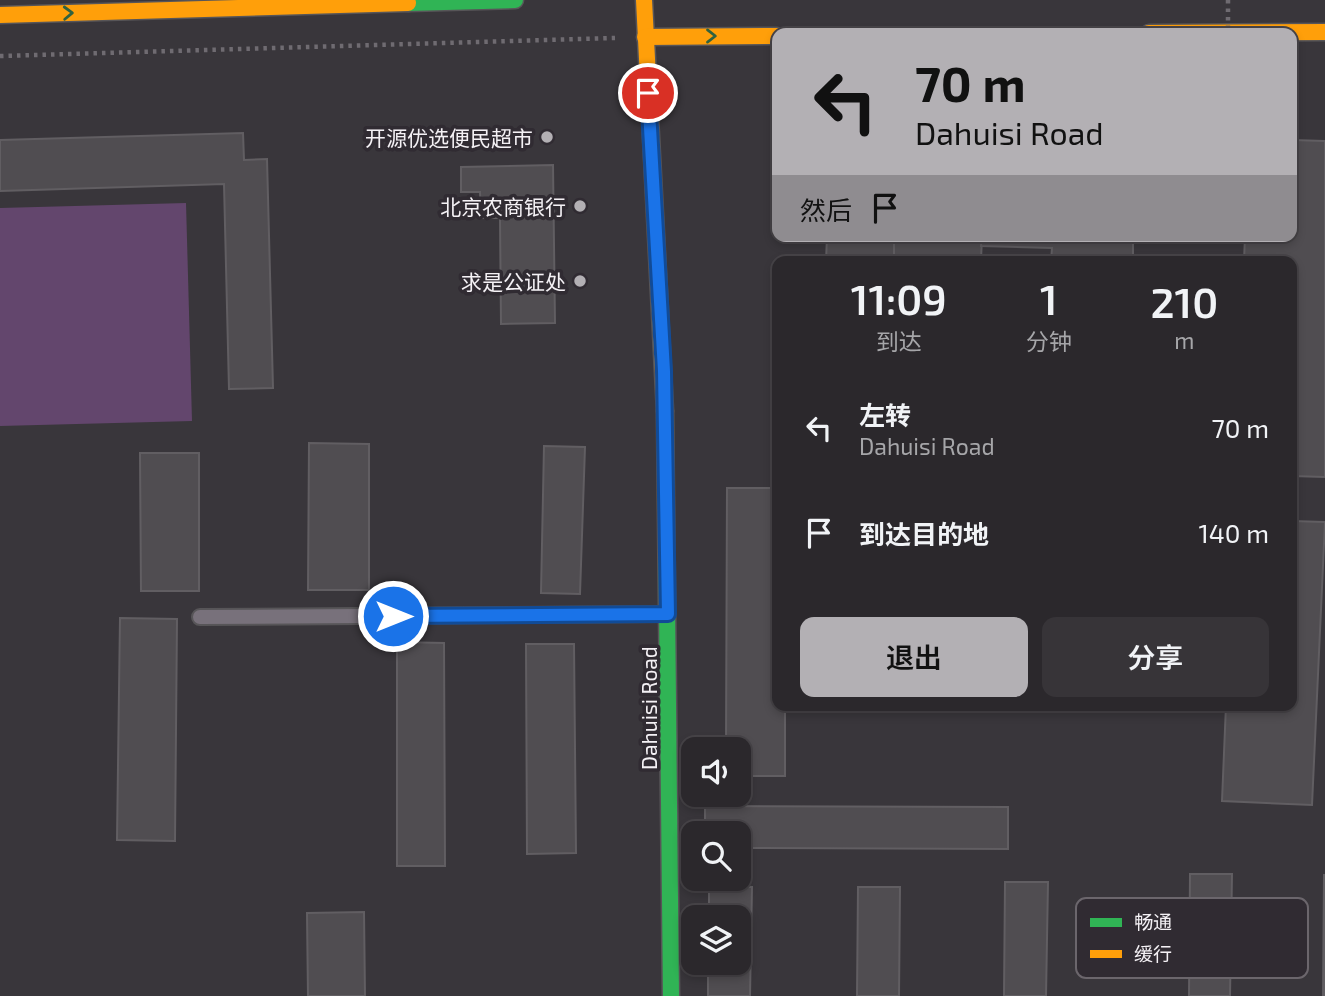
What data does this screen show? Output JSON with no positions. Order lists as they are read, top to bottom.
{
  "streets": {
    "street": ["Dahuisi Road"]
  },
  "places": ["开源优选便民超市", "北京农商银行", "求是公证处"],
  "legend": ["畅通", "缓行"],
  "page": {
    "turn": ["70 m", "Dahuisi Road"],
    "then": "然后",
    "eta": [
      "11:09",
      "到达",
      "1",
      "分钟",
      "210",
      "m"
    ],
    "list": [
      {
        "name": "左转",
        "note": "Dahuisi Road",
        "value": "70 m"
      },
      {
        "name": "到达目的地",
        "value": "140 m"
      }
    ],
    "buttons": ["退出", "分享"]
  }
}
